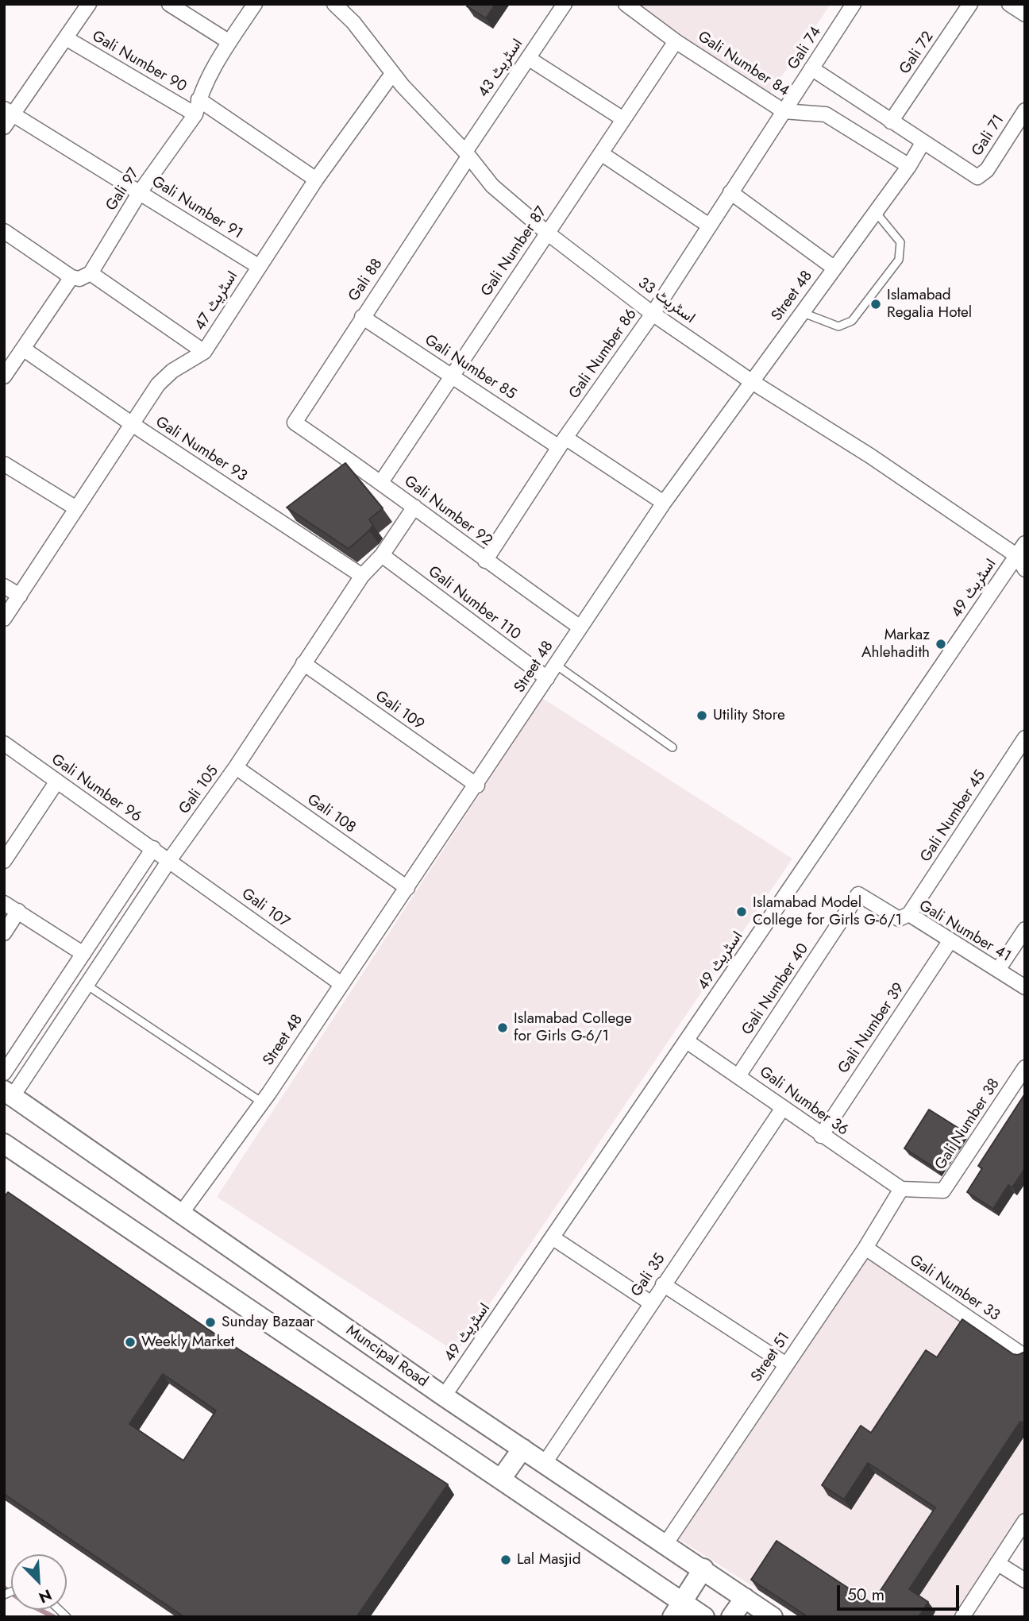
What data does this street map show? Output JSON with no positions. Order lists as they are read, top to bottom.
{
  "streets": {
    "street": [
      "Gali 74",
      "Gali 72",
      "Gali Number 90",
      "Gali Number 84",
      "اسٹریٹ 43",
      "Gali 71",
      "Gali 97",
      "Gali Number 91",
      "Gali Number 87",
      "Gali 88",
      "Street 48",
      "اسٹریٹ 47",
      "اسٹریٹ 33",
      "Gali Number 86",
      "Gali Number 85",
      "Gali Number 93",
      "Gali Number 92",
      "اسٹریٹ 49",
      "Gali Number 110",
      "Gali 109",
      "Gali Number 96",
      "Gali 105",
      "Gali 108",
      "Gali Number 45",
      "Gali 107",
      "Gali Number 41",
      "Gali Number 40",
      "Gali Number 39",
      "Gali Number 36",
      "Gali Number 38",
      "Gali 35",
      "Gali Number 33",
      "Muncipal Road",
      "Street 51"
    ]
  },
  "crossings": [
    ["Gali 74", "Gali Number 84"],
    ["Gali 74", "Gali Number 86"],
    ["Gali Number 90", "Gali 97"],
    ["Gali Number 90", "اسٹریٹ 47"],
    ["Gali Number 84", "Gali Number 87"],
    ["Gali Number 84", "Street 48"],
    ["Gali Number 84", "Gali Number 86"],
    ["اسٹریٹ 43", "Gali 88"],
    ["اسٹریٹ 43", "اسٹریٹ 33"],
    ["Gali 71", "Street 48"],
    ["Gali 97", "Gali Number 91"],
    ["Gali Number 91", "اسٹریٹ 47"],
    ["Gali Number 87", "اسٹریٹ 33"],
    ["Gali Number 87", "Gali Number 85"],
    ["Gali Number 87", "Gali Number 92"],
    ["Gali 88", "اسٹریٹ 33"],
    ["Gali 88", "Gali Number 85"],
    ["Gali 88", "Gali Number 92"],
    ["Street 48", "اسٹریٹ 33"],
    ["Street 48", "Gali Number 85"],
    ["Street 48", "Gali Number 92"],
    ["Street 48", "Gali Number 110"],
    ["Street 48", "Gali 109"],
    ["Street 48", "Gali 108"],
    ["Street 48", "Gali 107"],
    ["Street 48", "Muncipal Road"],
    ["اسٹریٹ 47", "اسٹریٹ 33"],
    ["اسٹریٹ 47", "Gali Number 93"],
    ["اسٹریٹ 33", "Gali Number 86"],
    ["اسٹریٹ 33", "اسٹریٹ 49"],
    ["Gali Number 86", "Gali Number 85"],
    ["Gali Number 86", "Gali Number 92"],
    ["Gali Number 93", "Gali 105"],
    ["Gali Number 92", "Gali 105"],
    ["اسٹریٹ 49", "Gali Number 36"],
    ["اسٹریٹ 49", "Muncipal Road"],
    ["Gali Number 110", "Gali 105"],
    ["Gali 109", "Gali 105"],
    ["Gali Number 96", "Gali 105"],
    ["Gali Number 96", "Gali 107"],
    ["Gali 105", "Gali 108"],
    ["Gali 105", "Gali 107"],
    ["Gali 105", "Muncipal Road"],
    ["Gali Number 45", "Gali Number 41"],
    ["Gali Number 41", "Gali Number 40"],
    ["Gali Number 41", "Gali Number 39"],
    ["Gali Number 40", "Gali Number 36"],
    ["Gali Number 39", "Gali Number 36"],
    ["Gali Number 36", "Gali Number 38"],
    ["Gali Number 36", "Gali 35"],
    ["Gali Number 36", "Street 51"],
    ["Gali Number 38", "Street 51"],
    ["Gali 35", "Muncipal Road"],
    ["Gali Number 33", "Street 51"],
    ["Muncipal Road", "Street 51"]
  ],
  "places": [
    "Islamabad Regalia Hotel",
    "Markaz Ahlehadith",
    "Utility Store",
    "Islamabad Model College for Girls G-6/1",
    "Islamabad College for Girls G-6/1",
    "Sunday Bazaar",
    "Weekly Market",
    "Lal Masjid"
  ],
  "scale_bar": "50 m",
  "north": "bottom right"
}
